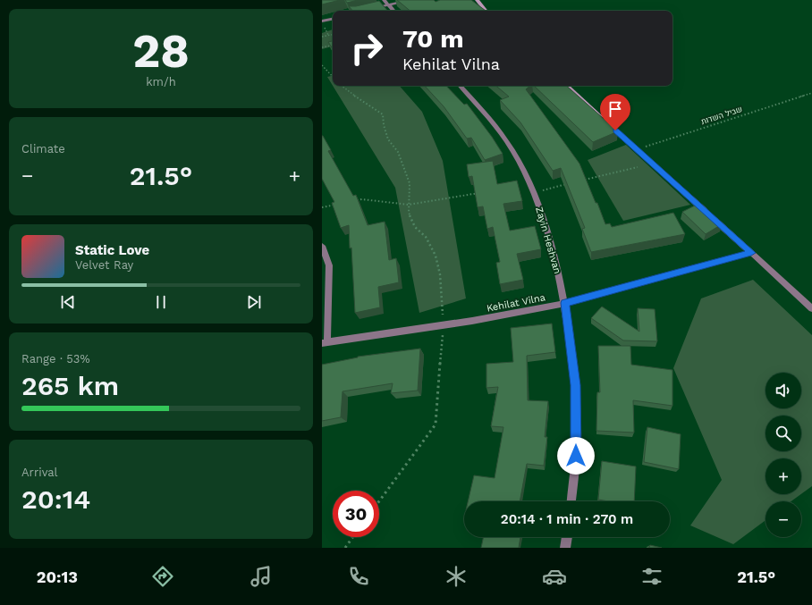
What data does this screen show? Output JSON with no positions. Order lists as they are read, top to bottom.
{
  "streets": {
    "street": ["Zayin Heshvan", "Kehilat Vilna"],
    "path": ["שביל השדות"]
  },
  "crossings": [
    ["Zayin Heshvan", "Kehilat Vilna"]
  ],
  "page": {
    "tile": [
      ["28", "km/h"],
      "Climate",
      ["Range · 53%", "265 km"],
      ["Arrival", "20:14"]
    ],
    "turn": ["70 m", "Kehilat Vilna"],
    "heat": ["−", "21.5°", "+"],
    "song": ["Static Love", "Velvet Ray"],
    "map_buttons": ["+", "−"],
    "limit": "30",
    "trip": "20:14 · 1 min · 270 m",
    "tabs": ["20:13", "21.5°"]
  }
}
